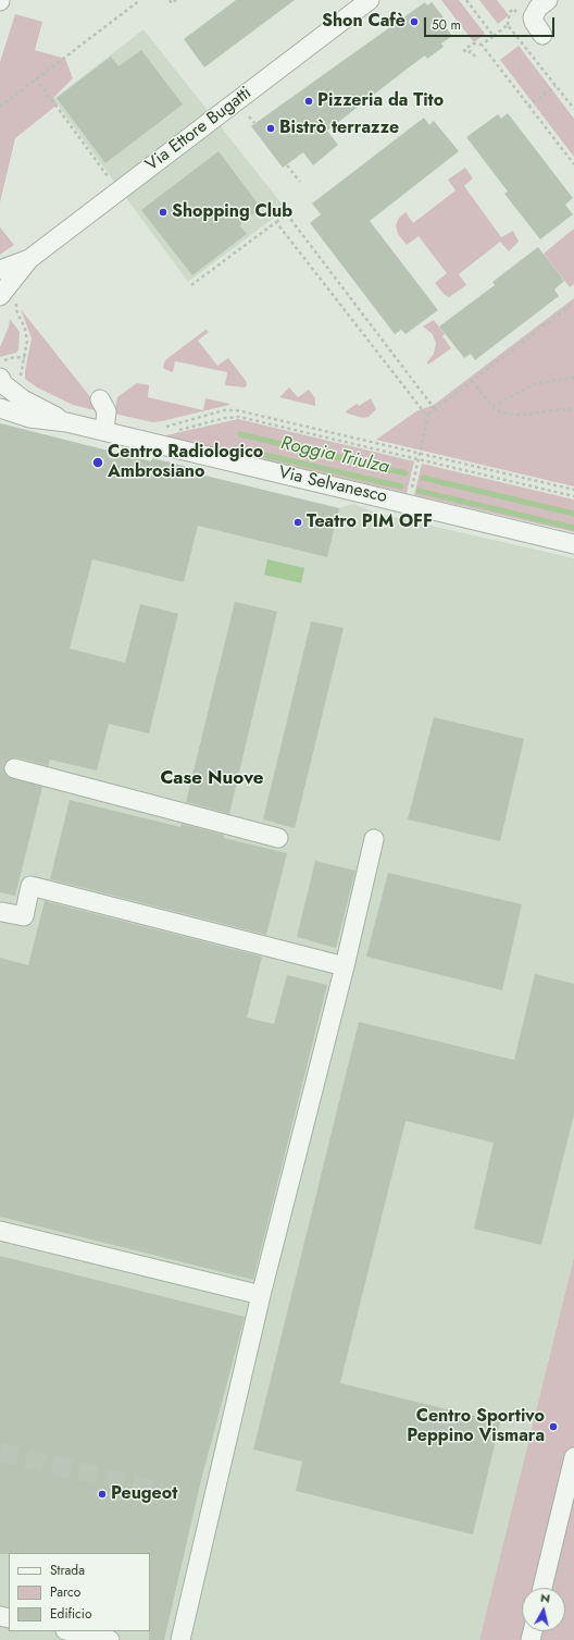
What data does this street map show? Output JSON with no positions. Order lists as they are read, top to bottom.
{
  "streets": {
    "street": ["Via Ettore Bugatti", "Via Selvanesco"]
  },
  "districts": ["Case Nuove"],
  "water": ["Roggia Triulza"],
  "places": [
    "Shon Cafè",
    "Pizzeria da Tito",
    "Bistrò terrazze",
    "Shopping Club",
    "Centro Radiologico Ambrosiano",
    "Teatro PIM OFF",
    "Centro Sportivo Peppino Vismara",
    "Peugeot"
  ],
  "legend": ["Strada", "Parco", "Edificio"],
  "scale_bar": "50 m",
  "north": "top"
}
